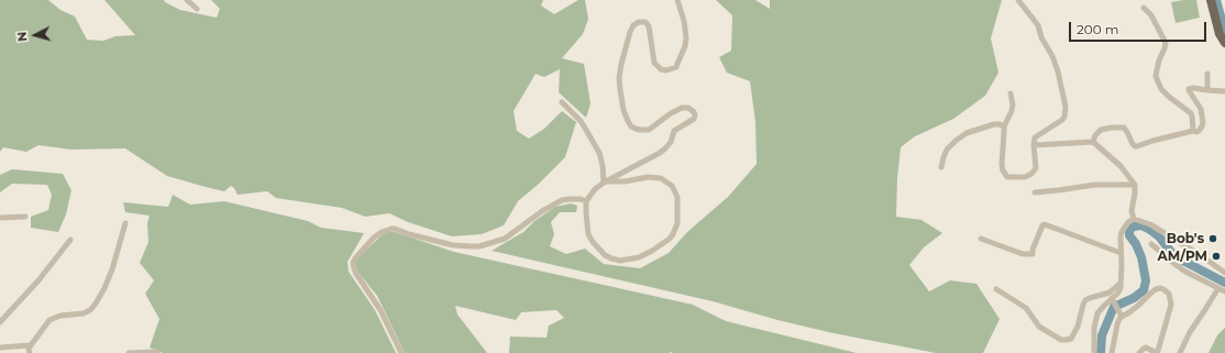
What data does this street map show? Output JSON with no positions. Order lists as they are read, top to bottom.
{
  "places": ["Bob's", "AM/PM"],
  "scale_bar": "200 m",
  "north": "left"
}
